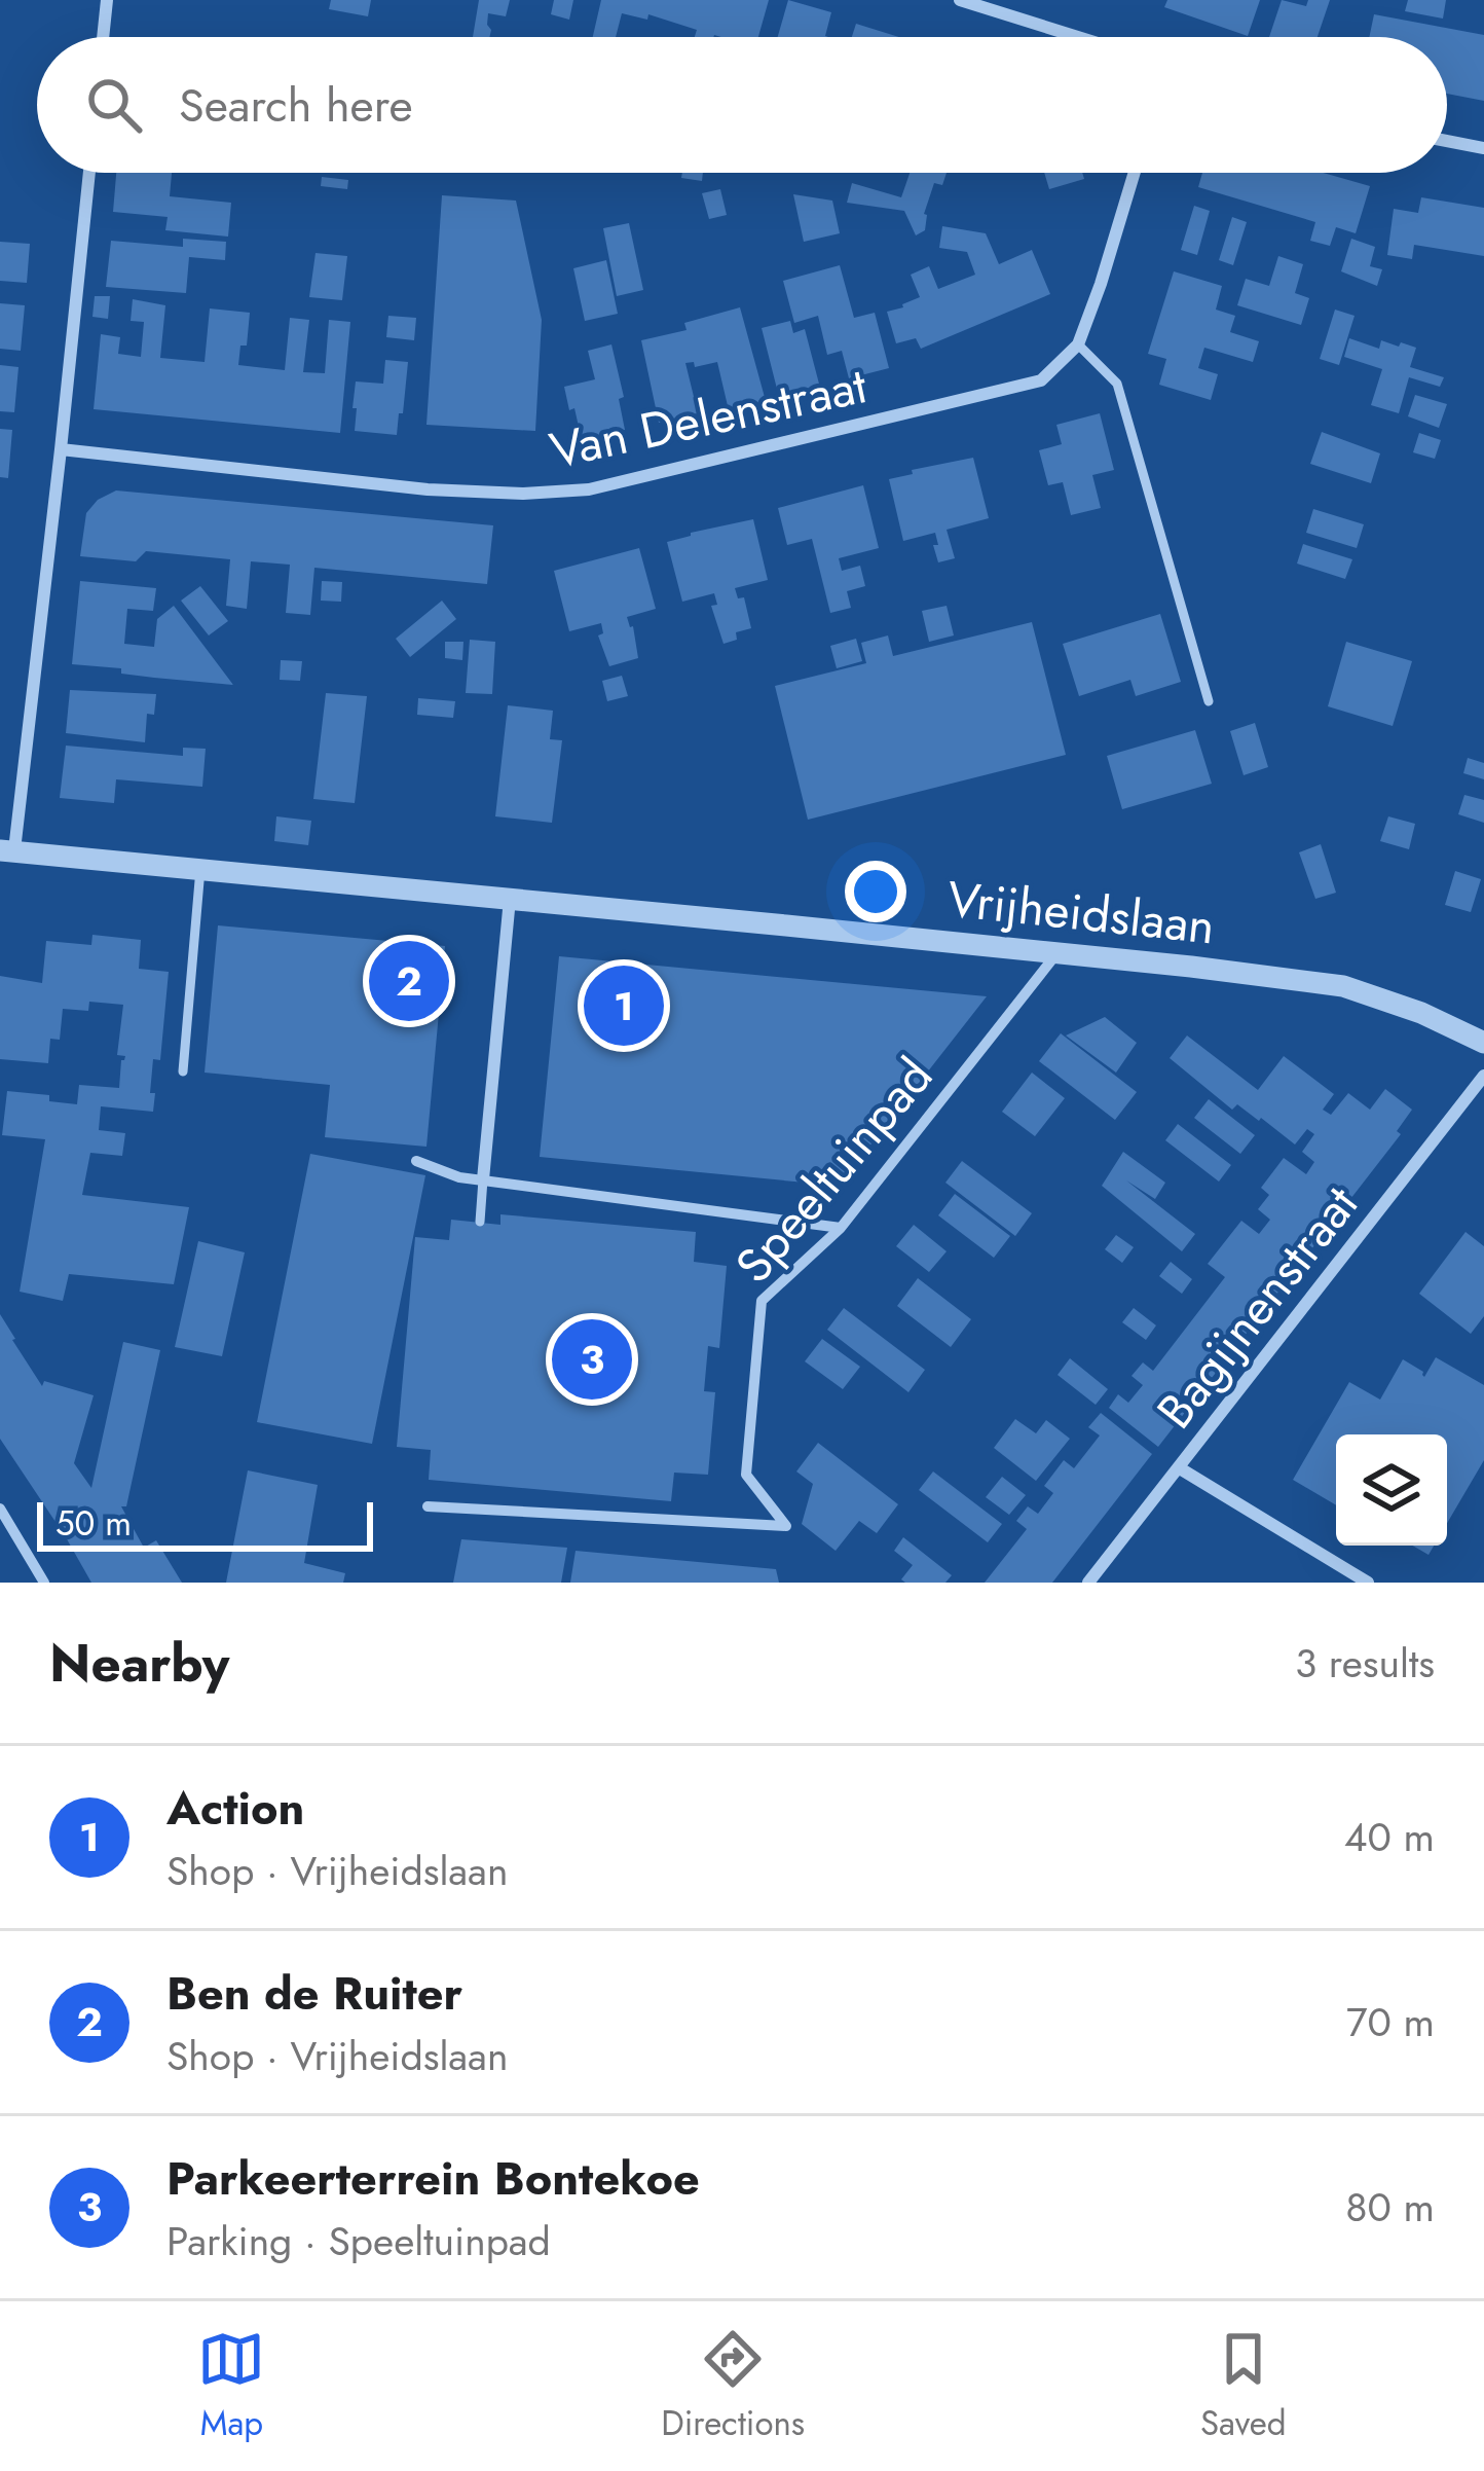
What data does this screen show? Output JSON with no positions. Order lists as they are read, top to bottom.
{
  "streets": {
    "street": [
      "Van Delenstraat",
      "Vrijheidslaan",
      "Speeltuinpad",
      "Bagijnenstraat"
    ]
  },
  "crossings": [
    ["Vrijheidslaan", "Speeltuinpad"]
  ],
  "scale_bar": "50 m",
  "page": {
    "search": "Search here",
    "pins": ["2", "1", "3"],
    "scale": "50 m",
    "heading": ["Nearby", "3 results"],
    "list": [
      {
        "mark": "1",
        "name": "Action",
        "note": "Shop · Vrijheidslaan",
        "value": "40 m"
      },
      {
        "mark": "2",
        "name": "Ben de Ruiter",
        "note": "Shop · Vrijheidslaan",
        "value": "70 m"
      },
      {
        "mark": "3",
        "name": "Parkeerterrein Bontekoe",
        "note": "Parking · Speeltuinpad",
        "value": "80 m"
      }
    ],
    "nav": ["Map", "Directions", "Saved"]
  }
}
